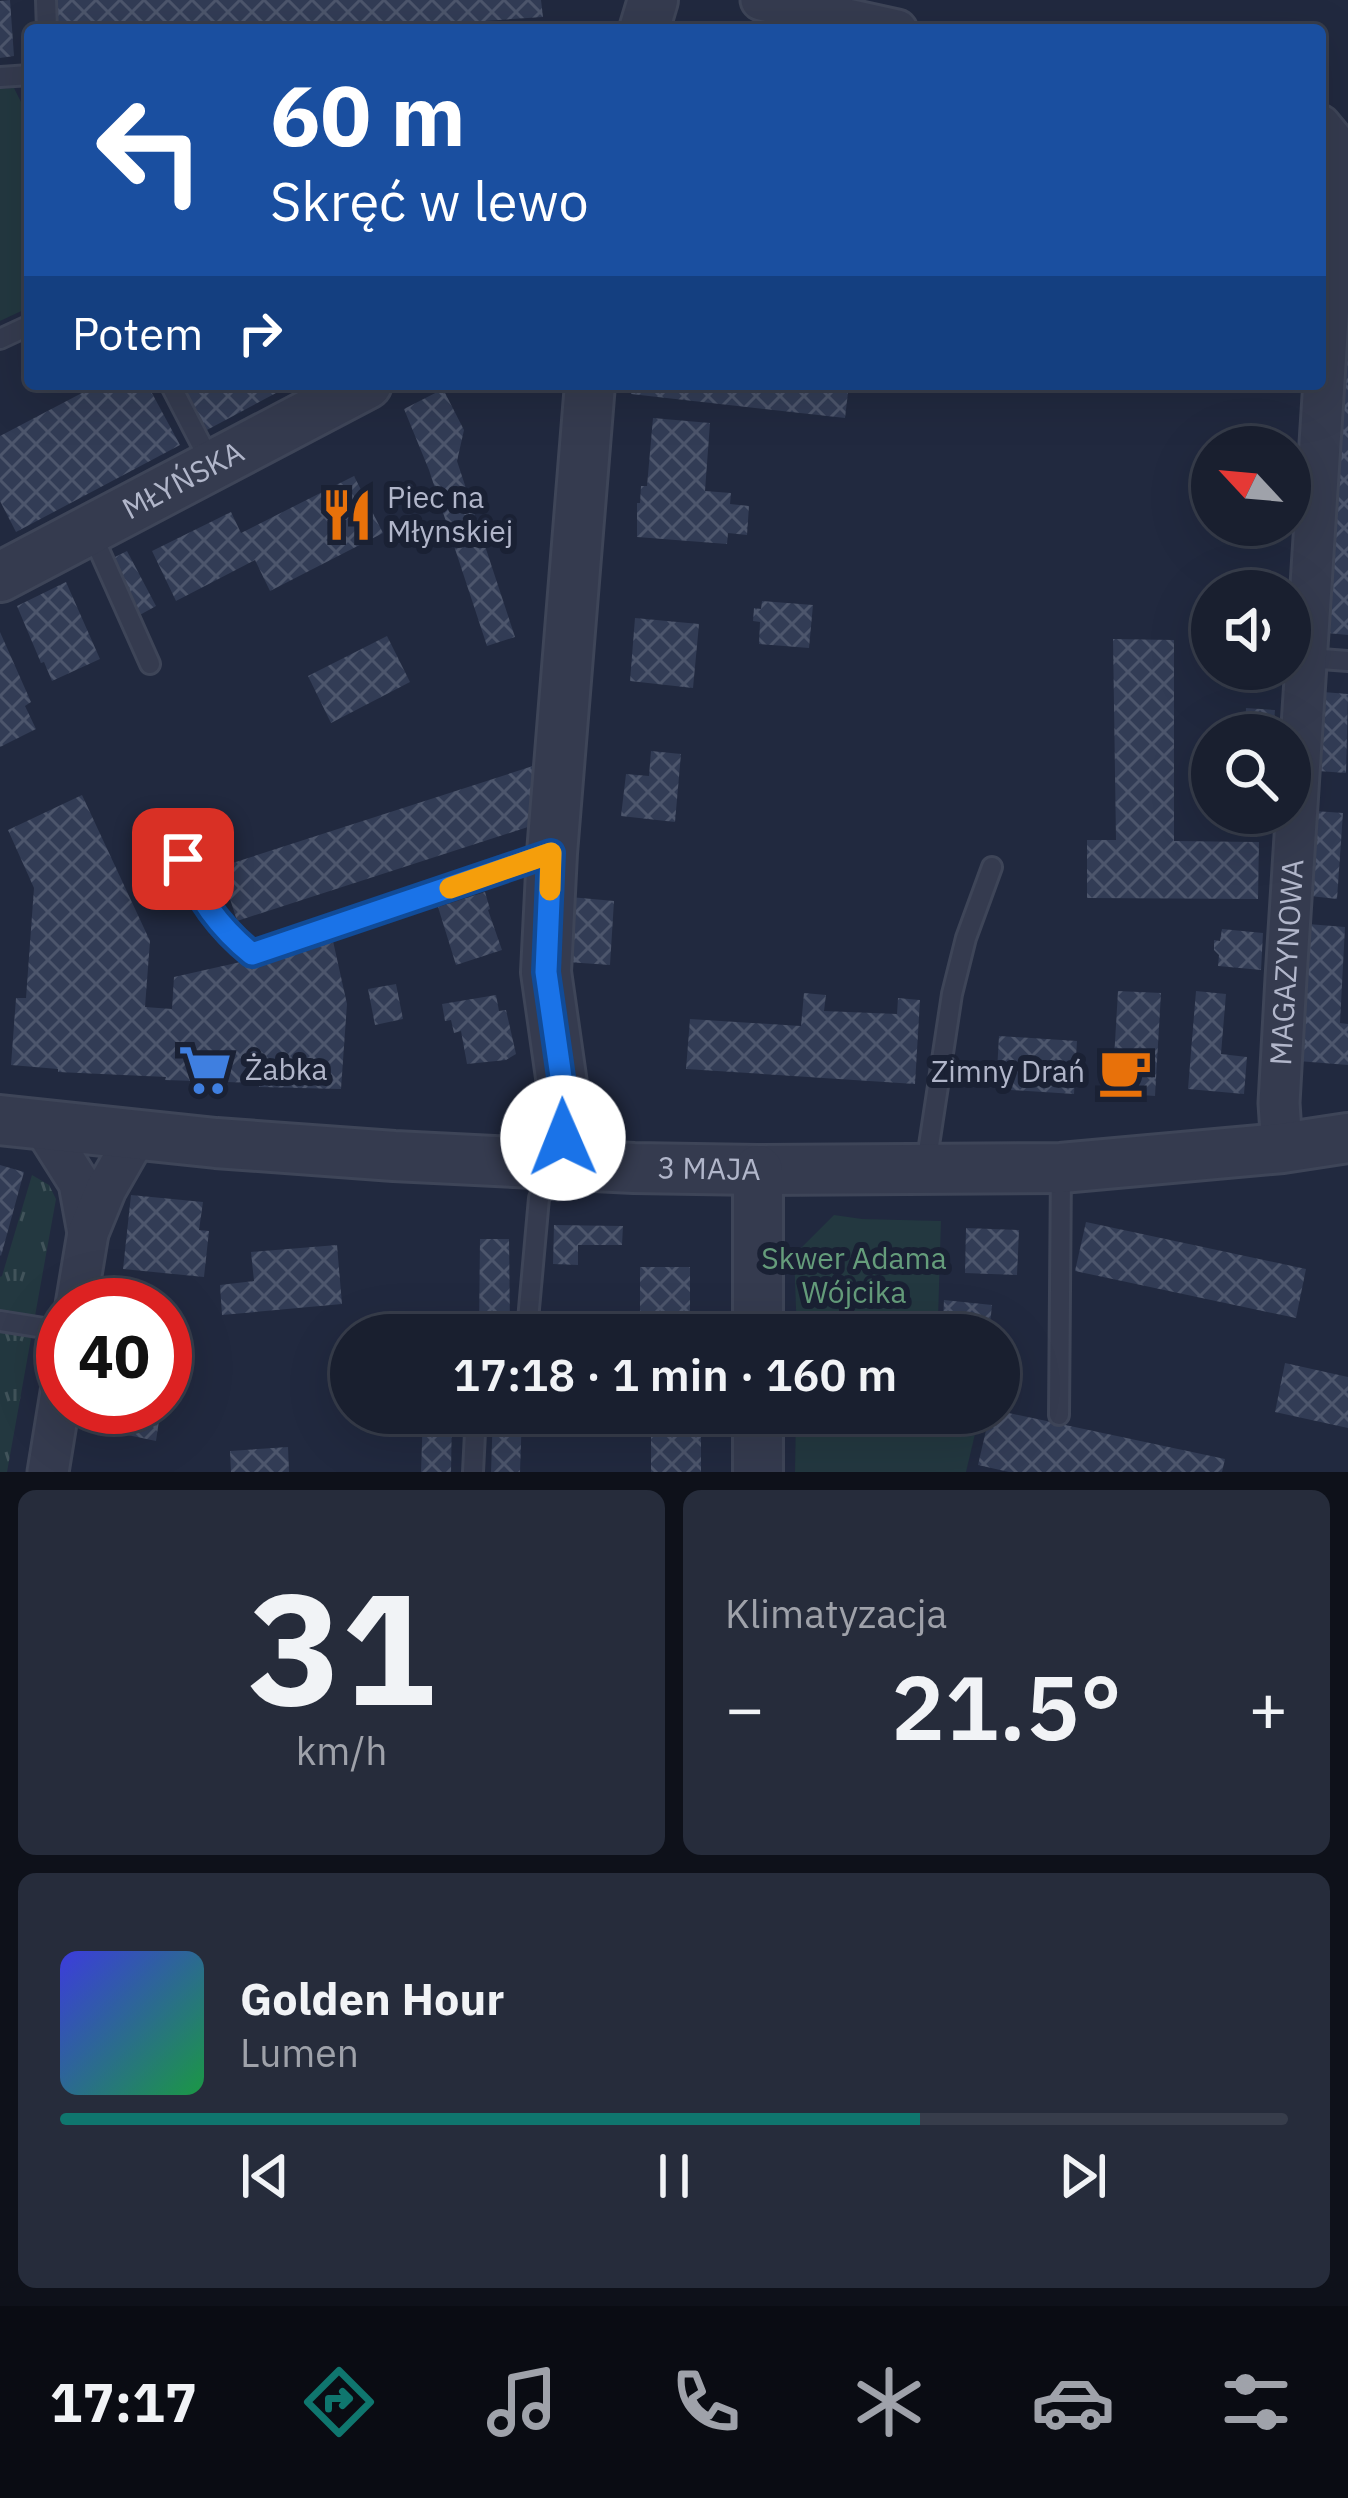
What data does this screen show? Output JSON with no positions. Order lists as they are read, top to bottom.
{
  "streets": {
    "street": ["MŁYŃSKA", "MAGAZYNOWA", "3 MAJA"]
  },
  "crossings": [
    ["MAGAZYNOWA", "3 MAJA"]
  ],
  "parks": ["Skwer Adama Wójcika"],
  "places": {
    "restaurant": ["Piec na Młynskiej"],
    "supermarket": ["Żabka"],
    "cafe": ["Zimny Drań"]
  },
  "north": "top left",
  "page": {
    "turn": ["60 m", "Skręć w lewo"],
    "then": "Potem",
    "limit": "40",
    "trip": "17:18 · 1 min · 160 m",
    "tile": [
      ["31", "km/h"],
      "Klimatyzacja"
    ],
    "heat": ["−", "21.5°", "+"],
    "song": ["Golden Hour", "Lumen"],
    "tabs": "17:17"
  }
}
